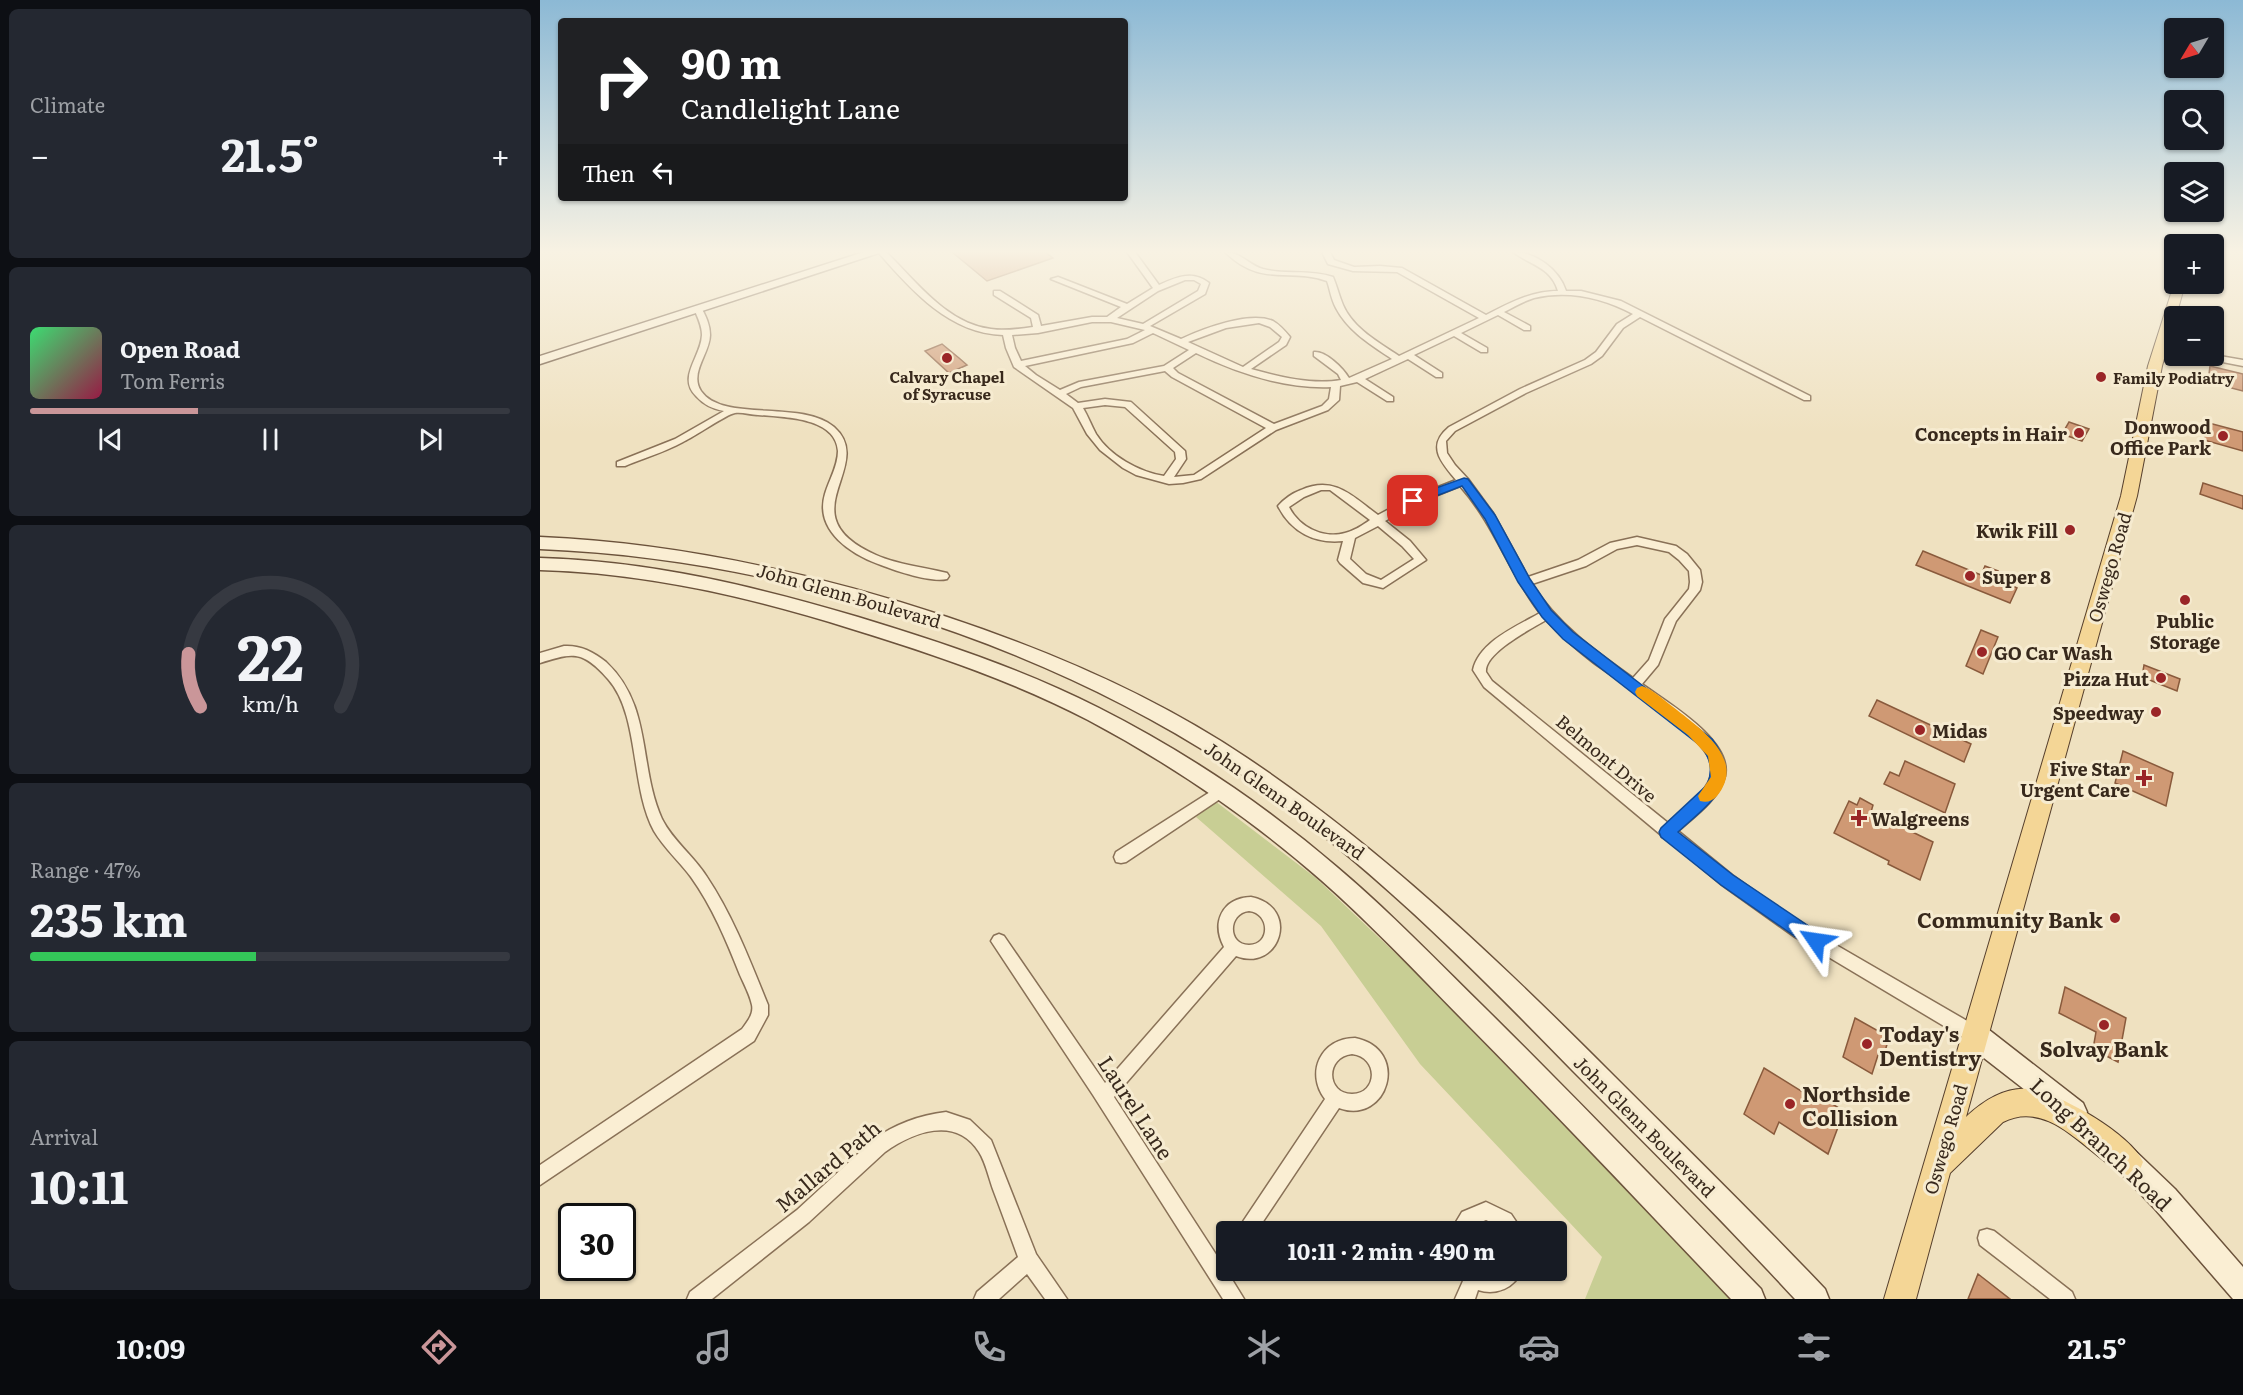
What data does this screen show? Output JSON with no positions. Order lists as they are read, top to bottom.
{
  "streets": {
    "main road": ["Oswego Road", "John Glenn Boulevard", "Long Branch Road"],
    "street": ["Belmont Drive", "Laurel Lane", "Mallard Path"]
  },
  "crossings": [
    ["Oswego Road", "Belmont Drive"],
    ["Oswego Road", "Long Branch Road"],
    ["Belmont Drive", "Long Branch Road"]
  ],
  "places": {
    "other": [
      "Calvary Chapel of Syracuse",
      "Family Podiatry",
      "Concepts in Hair",
      "Donwood Office Park",
      "Kwik Fill",
      "Super 8",
      "Public Storage",
      "GO Car Wash",
      "Pizza Hut",
      "Speedway",
      "Midas",
      "Community Bank",
      "Solvay Bank",
      "Today's Dentistry",
      "Northside Collision"
    ],
    "health": ["Five Star Urgent Care", "Walgreens"]
  },
  "north": "bottom left",
  "page": {
    "tile": [
      "Climate",
      ["Range · 47%", "235 km"],
      ["Arrival", "10:11"]
    ],
    "map_buttons": ["+", "−"],
    "turn": ["90 m", "Candlelight Lane"],
    "heat": ["−", "21.5°", "+"],
    "then": "Then",
    "song": ["Open Road", "Tom Ferris"],
    "limit": "30",
    "trip": "10:11 · 2 min · 490 m",
    "tabs": ["10:09", "21.5°"],
    "gauge": ["22", "km/h"]
  }
}
